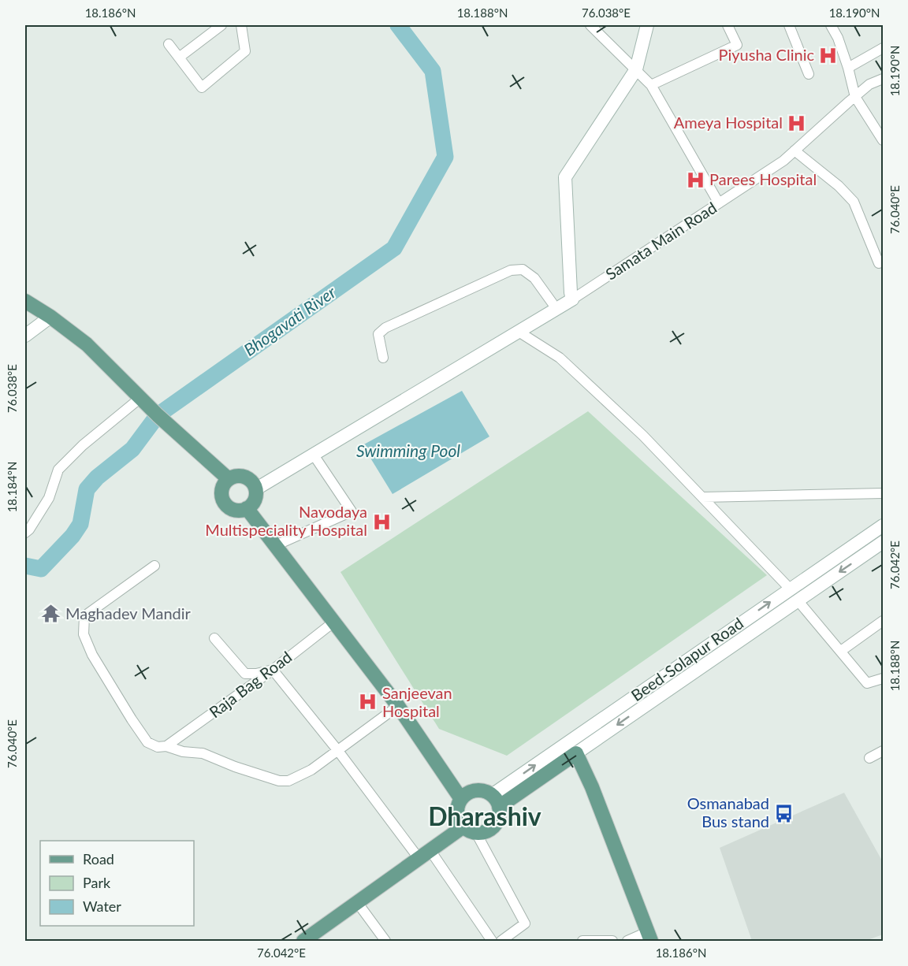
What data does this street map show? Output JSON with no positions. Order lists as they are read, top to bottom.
{
  "streets": {
    "street": ["Samata Main Road", "Beed-Solapur Road", "Raja Bag Road"]
  },
  "districts": ["Dharashiv"],
  "water": ["Bhogavati River", "Swimming Pool"],
  "places": {
    "hospital": [
      "Piyusha Clinic",
      "Ameya Hospital",
      "Parees Hospital",
      "Navodaya Multispeciality Hospital",
      "Sanjeevan Hospital"
    ],
    "temple": ["Maghadev Mandir"],
    "bus stop": ["Osmanabad Bus stand"]
  },
  "legend": ["Road", "Park", "Water"],
  "coordinates": [
    "18.186°N",
    "18.188°N",
    "76.038°E",
    "18.190°N",
    "76.040°E",
    "18.184°N",
    "76.042°E"
  ]
}
